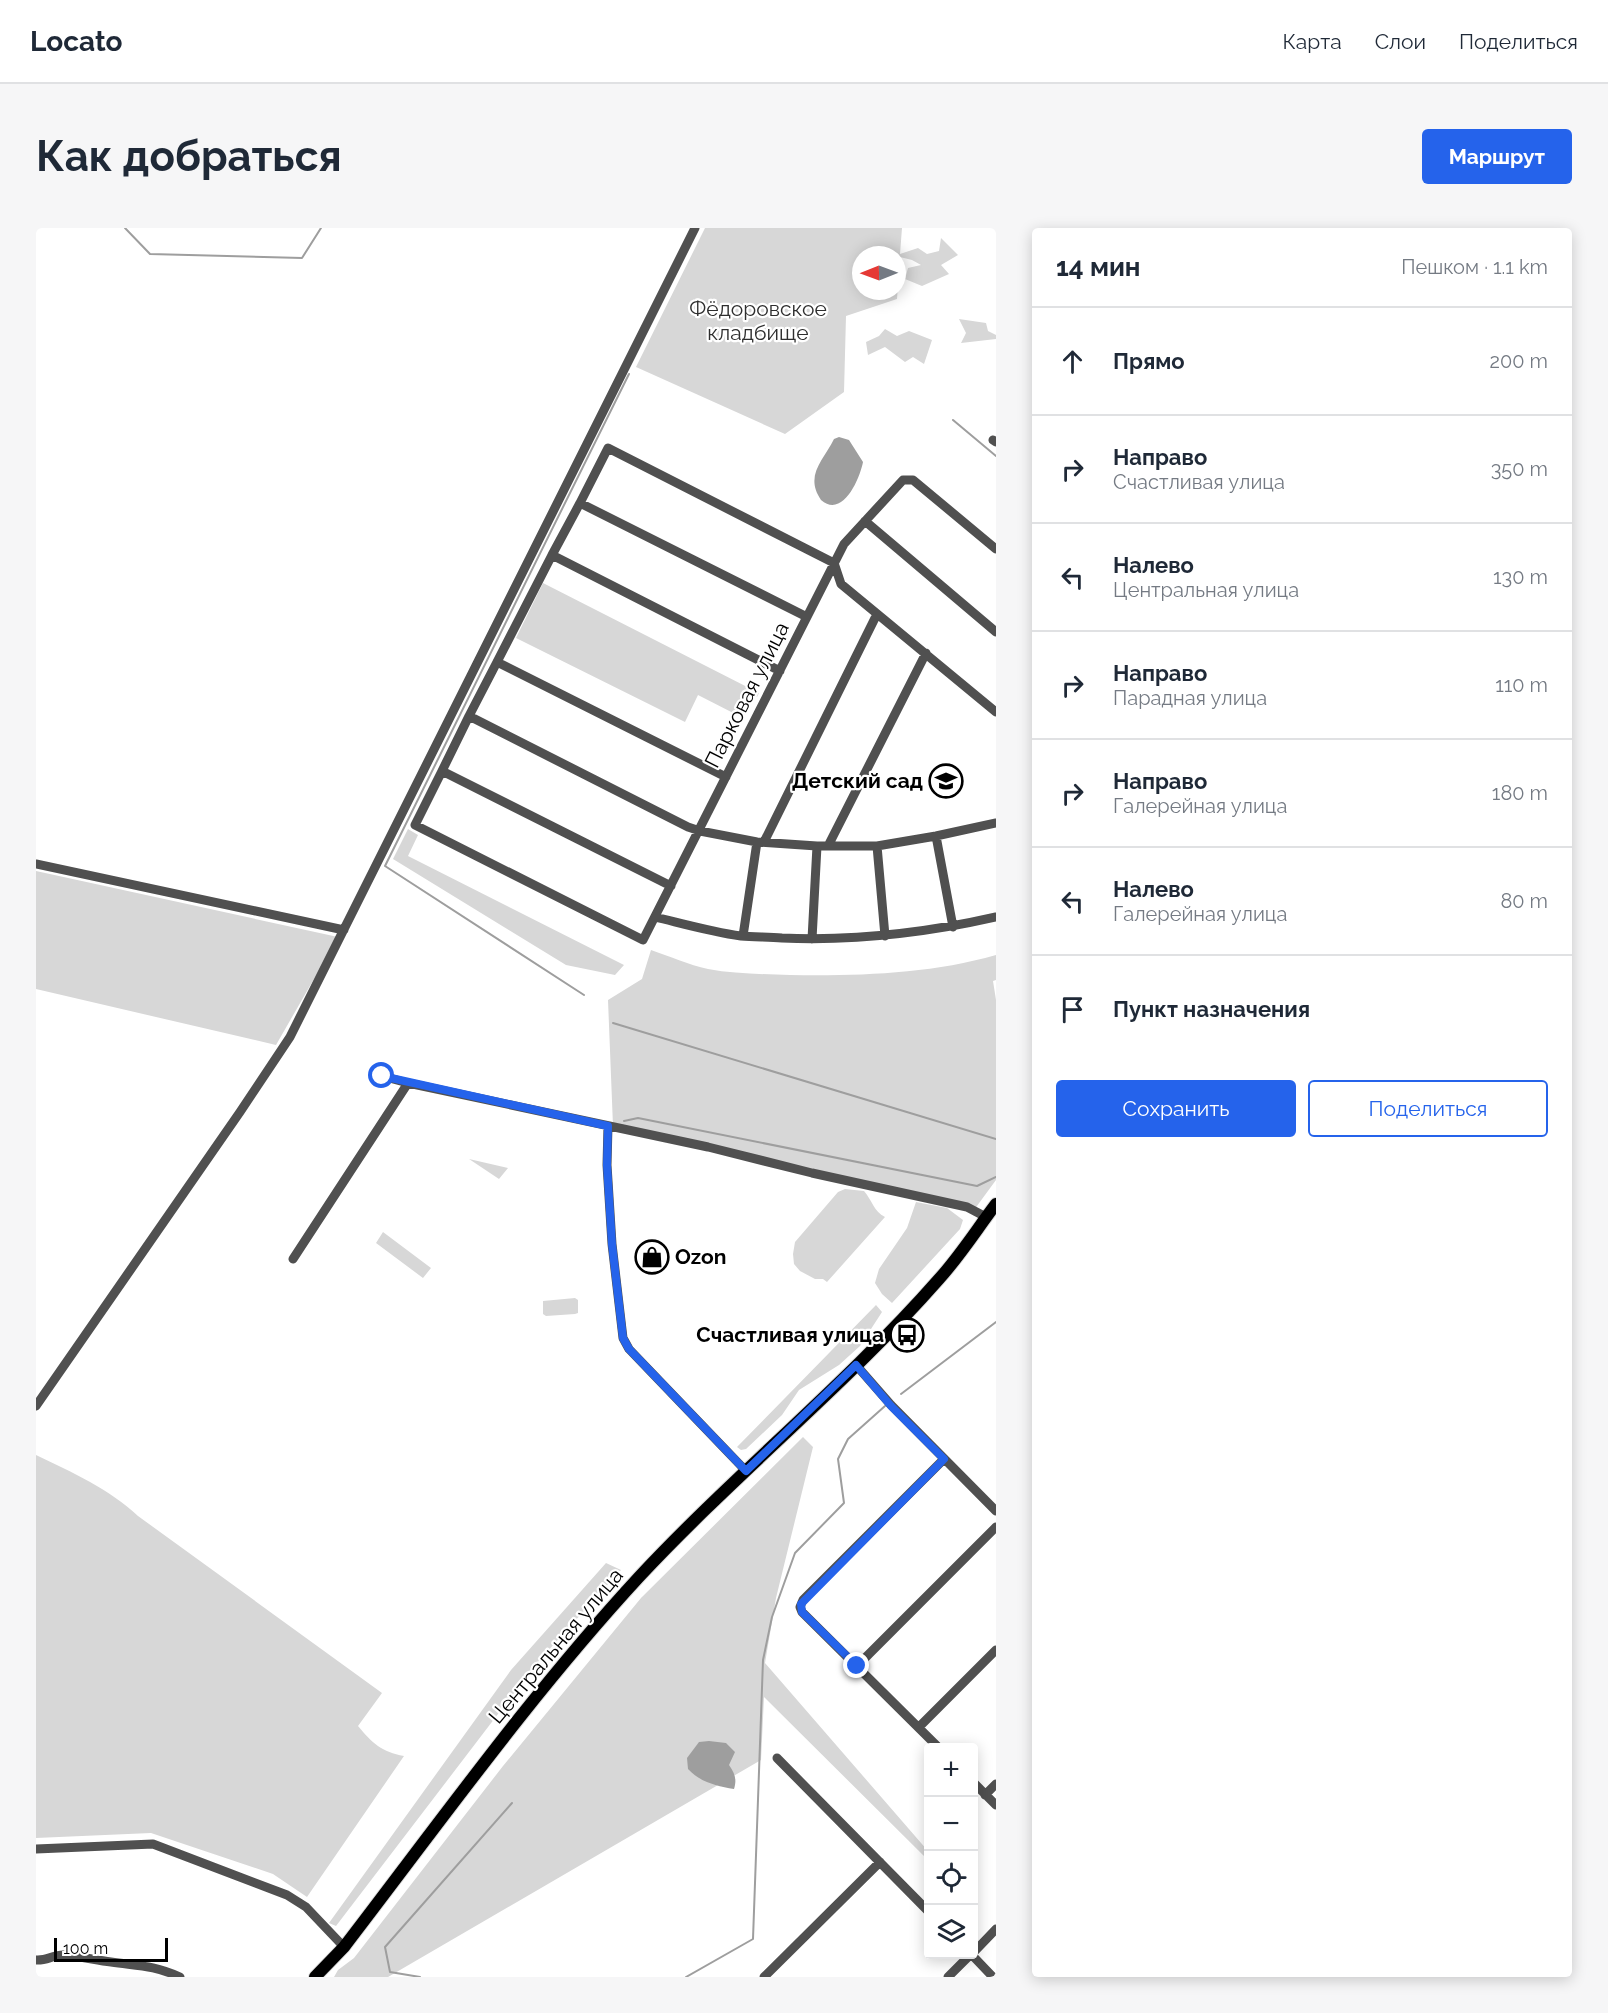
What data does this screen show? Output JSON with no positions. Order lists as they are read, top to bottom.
{
  "streets": {
    "main road": ["Центральная улица"],
    "street": ["Парковая улица"]
  },
  "parks": ["Фёдоровское кладбище"],
  "places": {
    "school or university": ["Детский сад"],
    "shop": ["Ozon"],
    "bus stop": ["Счастливая улица"]
  },
  "scale_bar": "100 m",
  "north": "left",
  "page": {
    "header": "Locato",
    "nav": ["Карта", "Слои", "Поделиться"],
    "buttons": [
      "Маршрут",
      ["Сохранить", "Поделиться"]
    ],
    "title": "Как добраться",
    "heading": ["14 мин", "Пешком · 1.1 km"],
    "list": [
      ["Прямо", "200 m"],
      ["Направо", "Счастливая улица", "350 m"],
      ["Налево", "Центральная улица", "130 m"],
      ["Направо", "Парадная улица", "110 m"],
      ["Направо", "Галерейная улица", "180 m"],
      ["Налево", "Галерейная улица", "80 m"],
      "Пункт назначения"
    ],
    "map_buttons": ["+", "−"],
    "scale": "100 m"
  }
}
